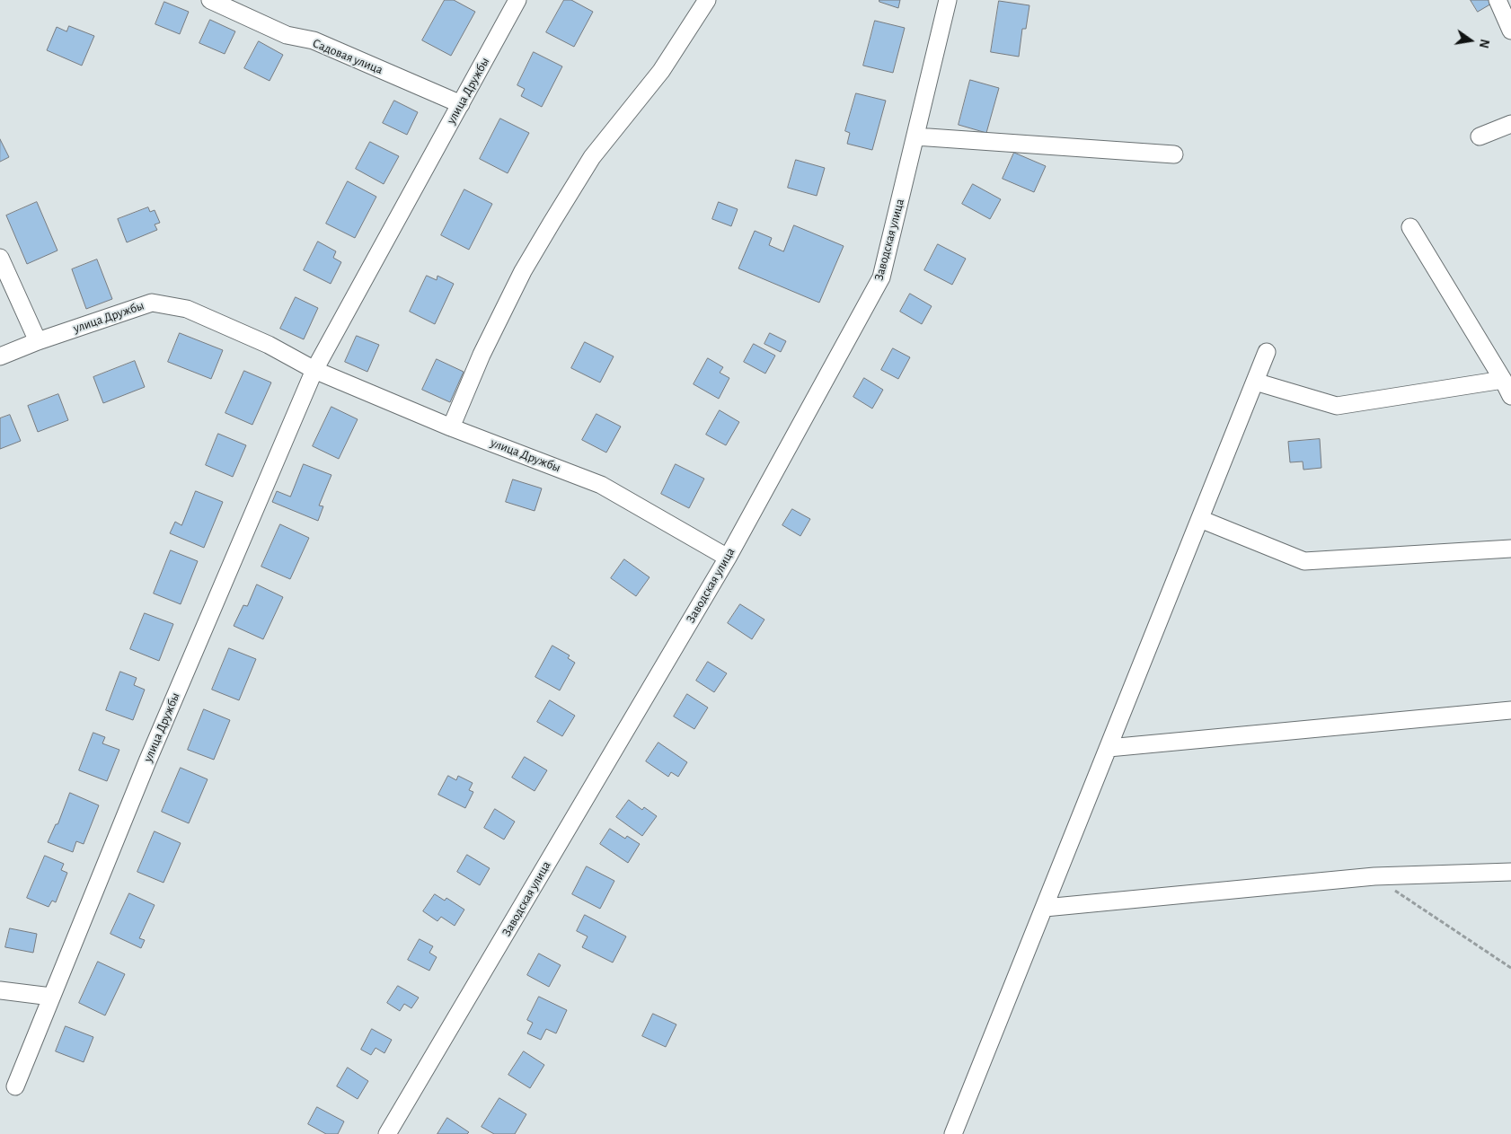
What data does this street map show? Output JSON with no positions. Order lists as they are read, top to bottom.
{
  "streets": {
    "street": ["Садовая улица", "улица Дружбы", "Заводская улица"]
  },
  "crossings": [
    ["Садовая улица", "улица Дружбы"],
    ["улица Дружбы", "Заводская улица"]
  ],
  "north": "right"
}
